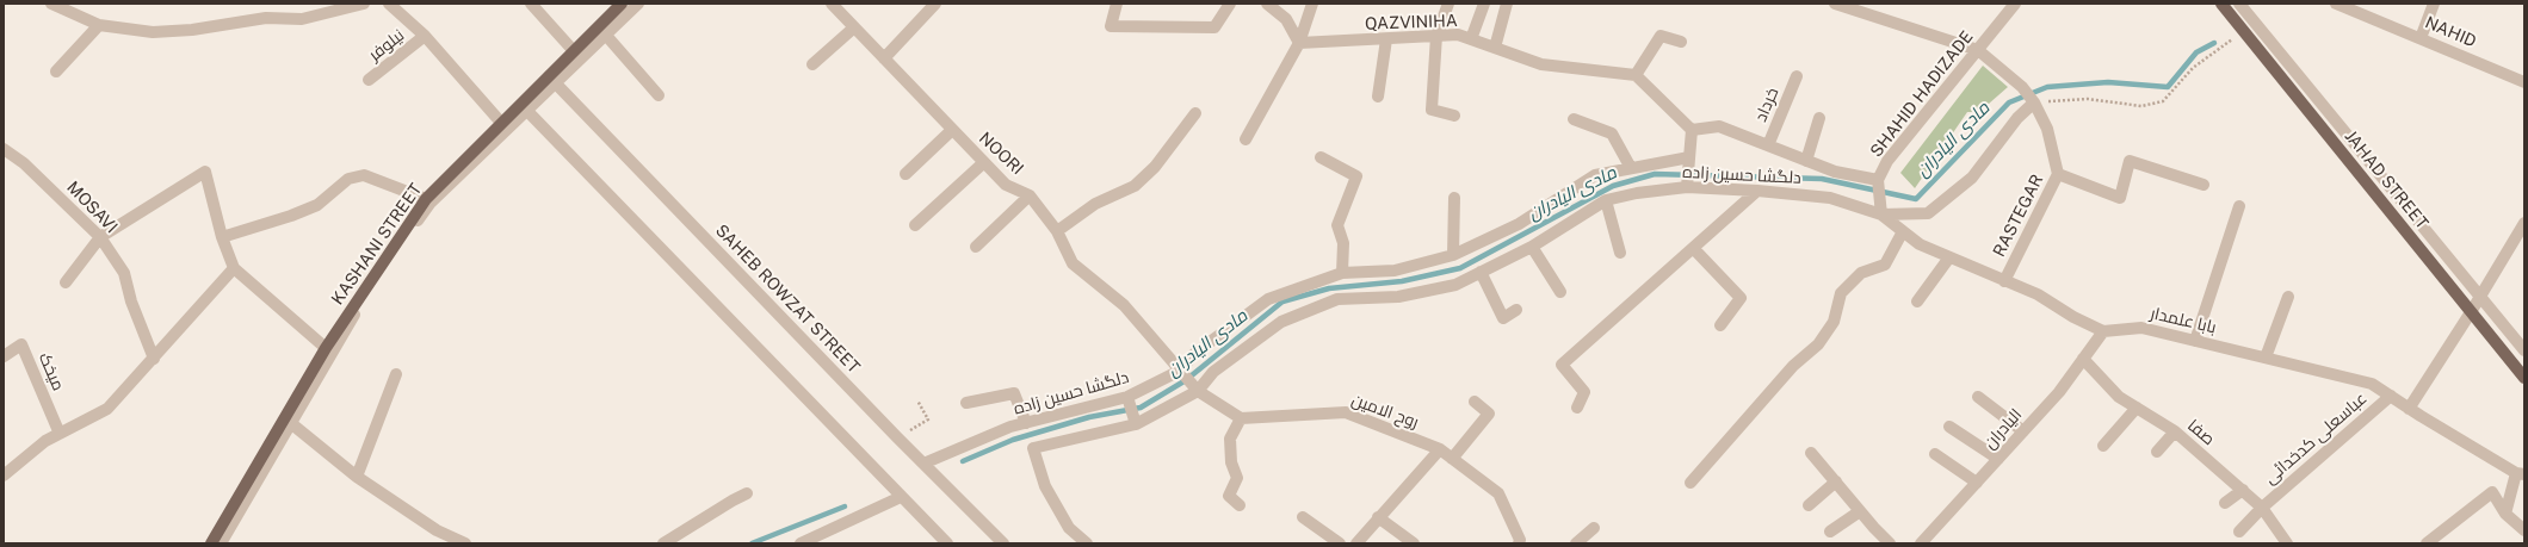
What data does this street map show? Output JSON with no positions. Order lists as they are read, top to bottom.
{
  "streets": {
    "main road": ["JAHAD STREET", "KASHANI STREET"],
    "street": [
      "QAZVINIHA",
      "NAHID",
      "نیلوفر",
      "SHAHID HADIZADE",
      "خرداد",
      "NOORI",
      "دلگشا حسین زاده",
      "MOSAVI",
      "RASTEGAR",
      "SAHEB ROWZAT STREET",
      "بابا علمدار",
      "میخک",
      "روح الامین",
      "الیادران",
      "صفا",
      "عباسعلی کدخدائی"
    ]
  },
  "crossings": [
    ["SHAHID HADIZADE", "دلگشا حسین زاده"],
    ["SHAHID HADIZADE", "RASTEGAR"],
    ["خرداد", "دلگشا حسین زاده"],
    ["NOORI", "دلگشا حسین زاده"],
    ["دلگشا حسین زاده", "SAHEB ROWZAT STREET"],
    ["KASHANI STREET", "SAHEB ROWZAT STREET"],
    ["بابا علمدار", "الیادران"],
    ["بابا علمدار", "عباسعلی کدخدائی"],
    ["الیادران", "صفا"],
    ["صفا", "عباسعلی کدخدائی"]
  ],
  "water": ["مادی الیادران"]
}
